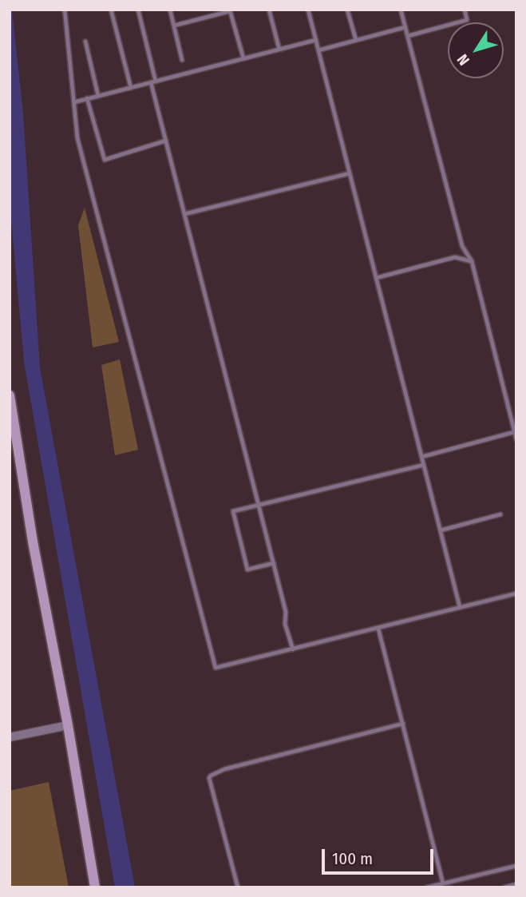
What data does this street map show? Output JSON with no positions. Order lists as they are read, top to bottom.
{
  "scale_bar": "100 m",
  "north": "bottom left"
}
